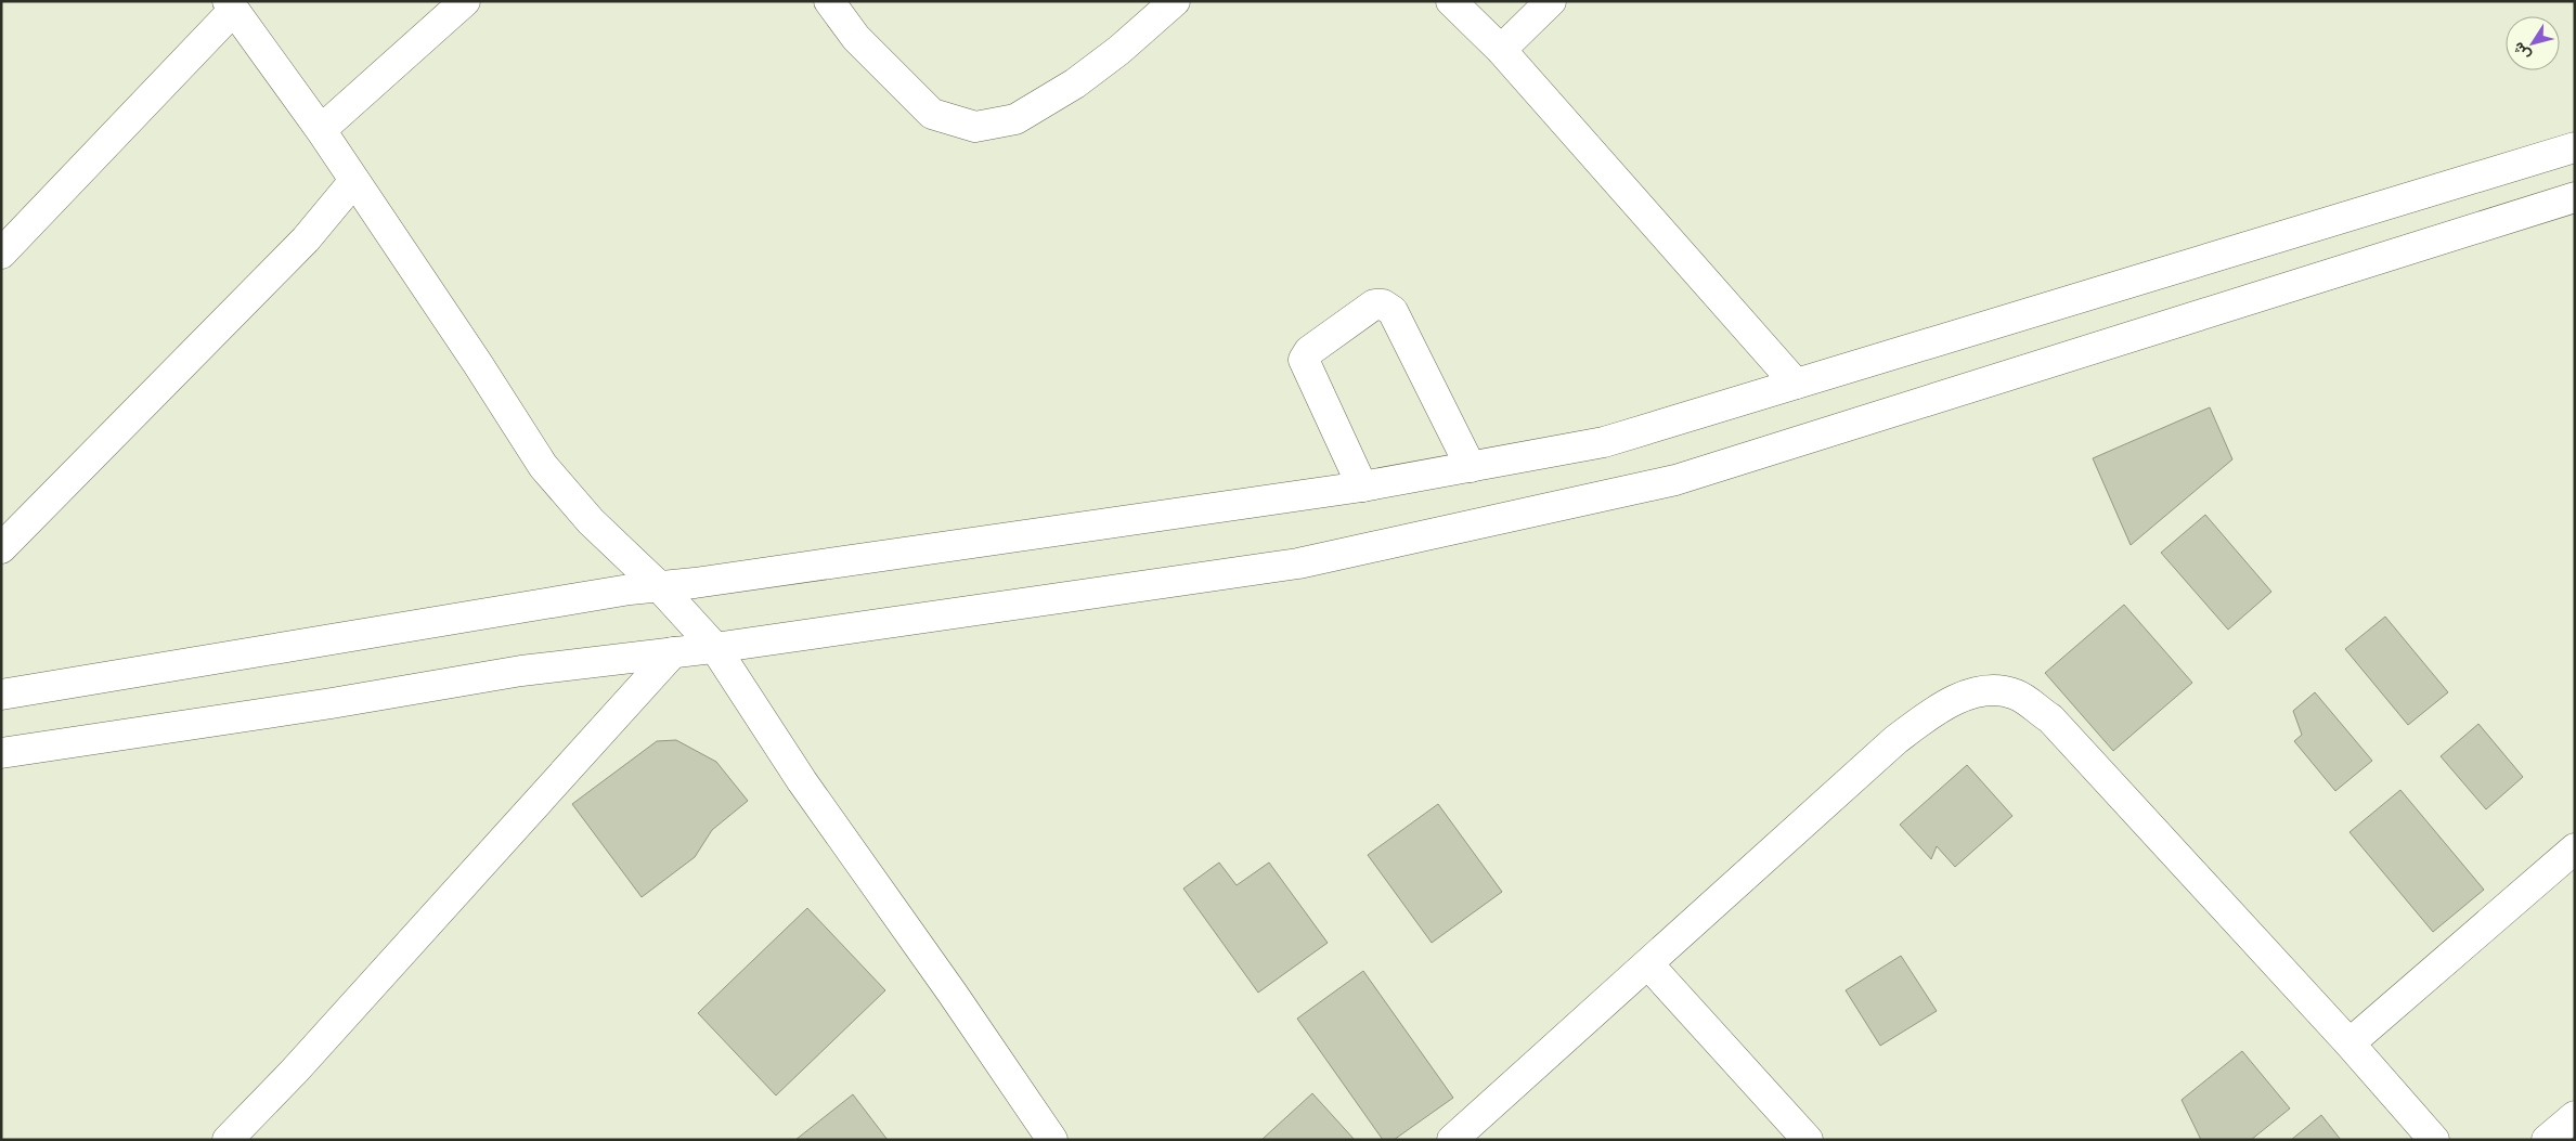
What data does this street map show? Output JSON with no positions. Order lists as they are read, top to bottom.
{
  "north": "bottom left"
}
